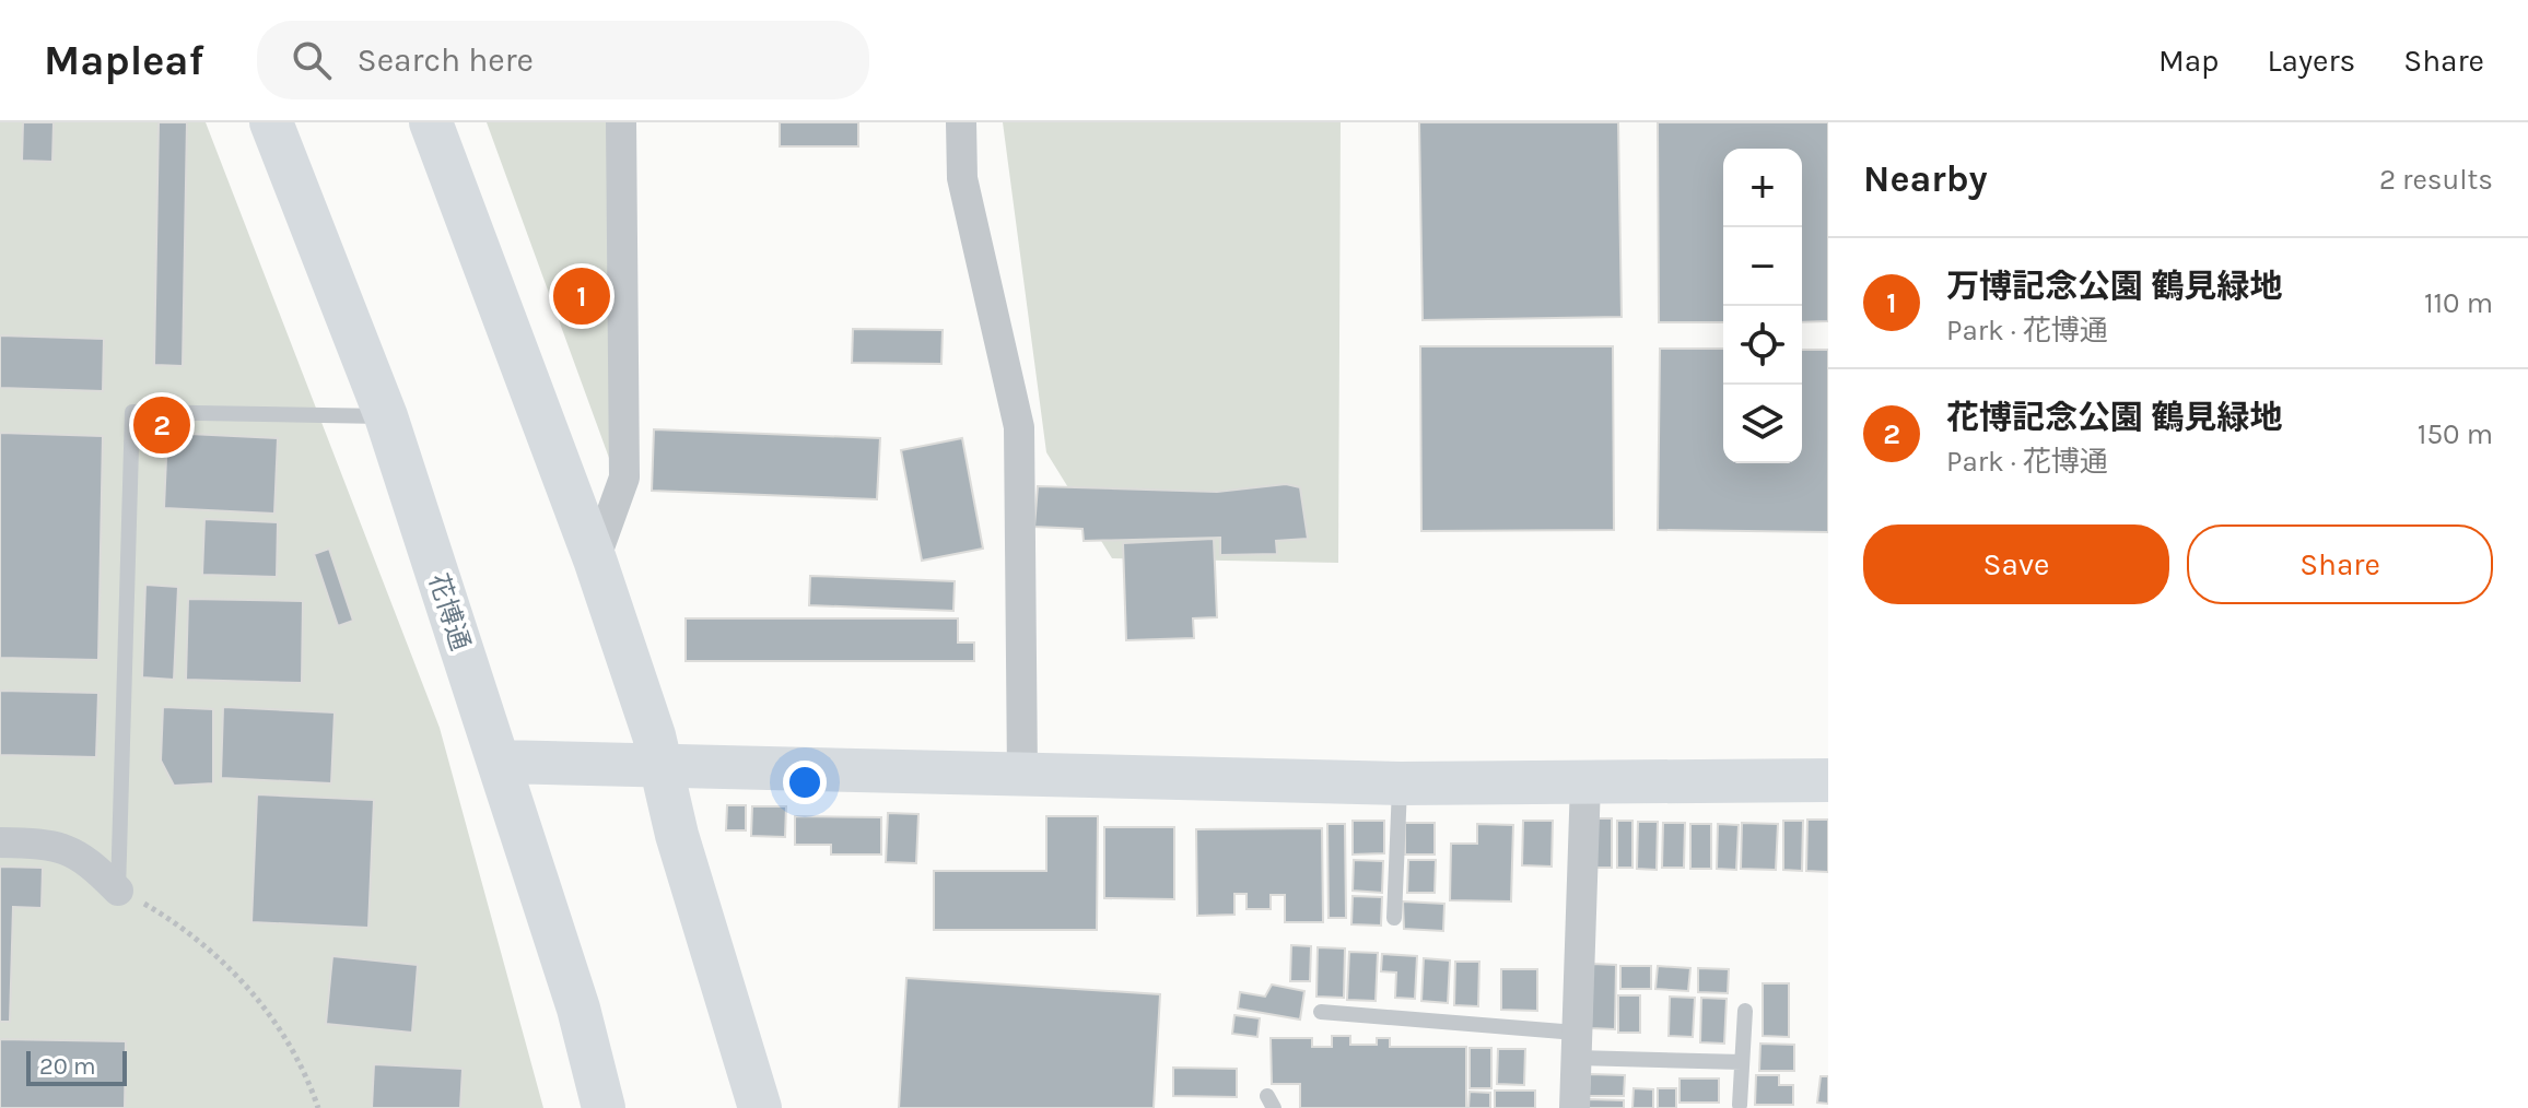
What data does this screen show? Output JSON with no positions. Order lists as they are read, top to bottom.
{
  "streets": {
    "street": ["花博通"]
  },
  "scale_bar": "20 m",
  "page": {
    "header": "Mapleaf",
    "search": "Search here",
    "nav": ["Map", "Layers", "Share"],
    "heading": ["Nearby", "2 results"],
    "map_buttons": ["+", "−"],
    "list": [
      {
        "mark": "1",
        "name": "万博記念公園 鶴見緑地",
        "note": "Park · 花博通",
        "value": "110 m"
      },
      {
        "mark": "2",
        "name": "花博記念公園 鶴見緑地",
        "note": "Park · 花博通",
        "value": "150 m"
      }
    ],
    "pins": ["1", "2"],
    "buttons": ["Save", "Share"],
    "scale": "20 m"
  }
}
